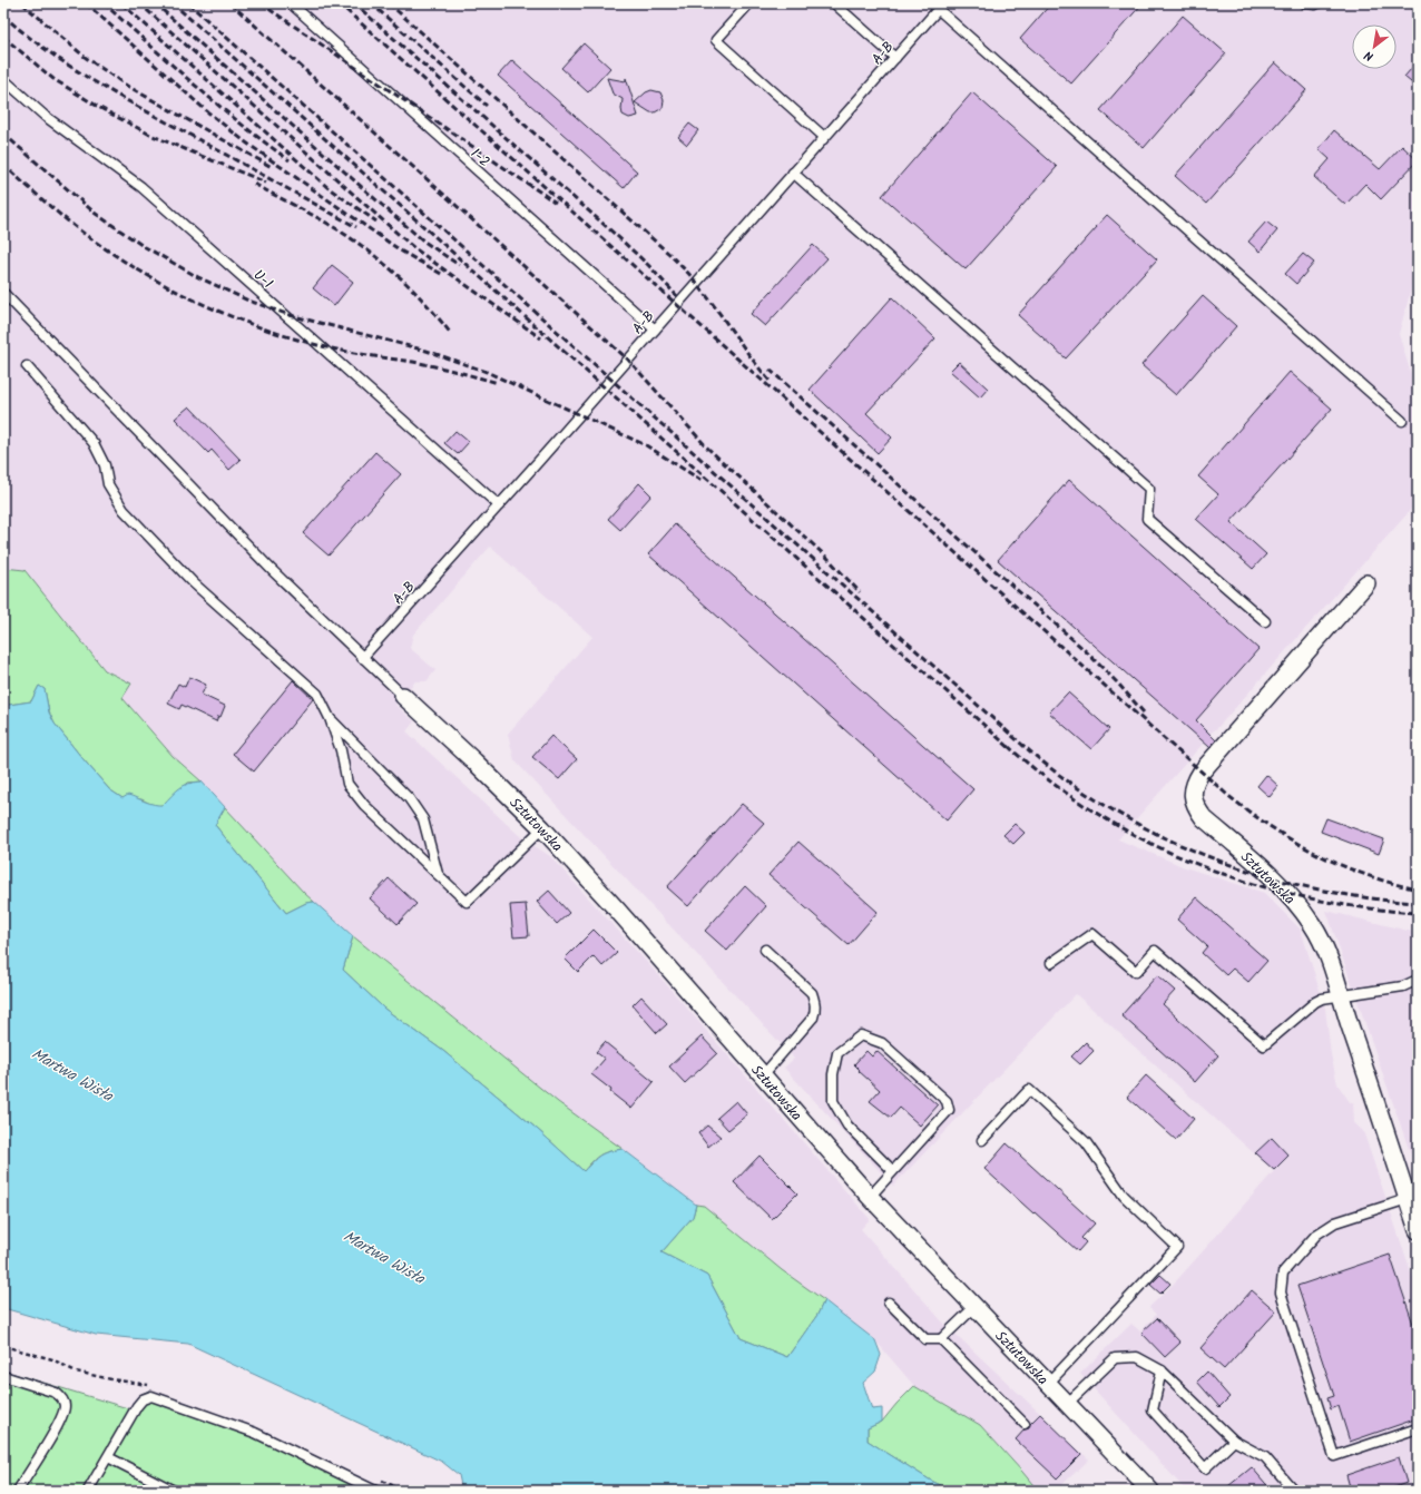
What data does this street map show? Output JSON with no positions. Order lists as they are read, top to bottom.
{
  "streets": {
    "street": ["Sztutowska"],
    "lane": ["A-B", "1-2", "U-1"]
  },
  "crossings": [
    ["A-B", "1-2"],
    ["A-B", "U-1"]
  ],
  "water": ["Martwa Wisła"],
  "north": "bottom left"
}
